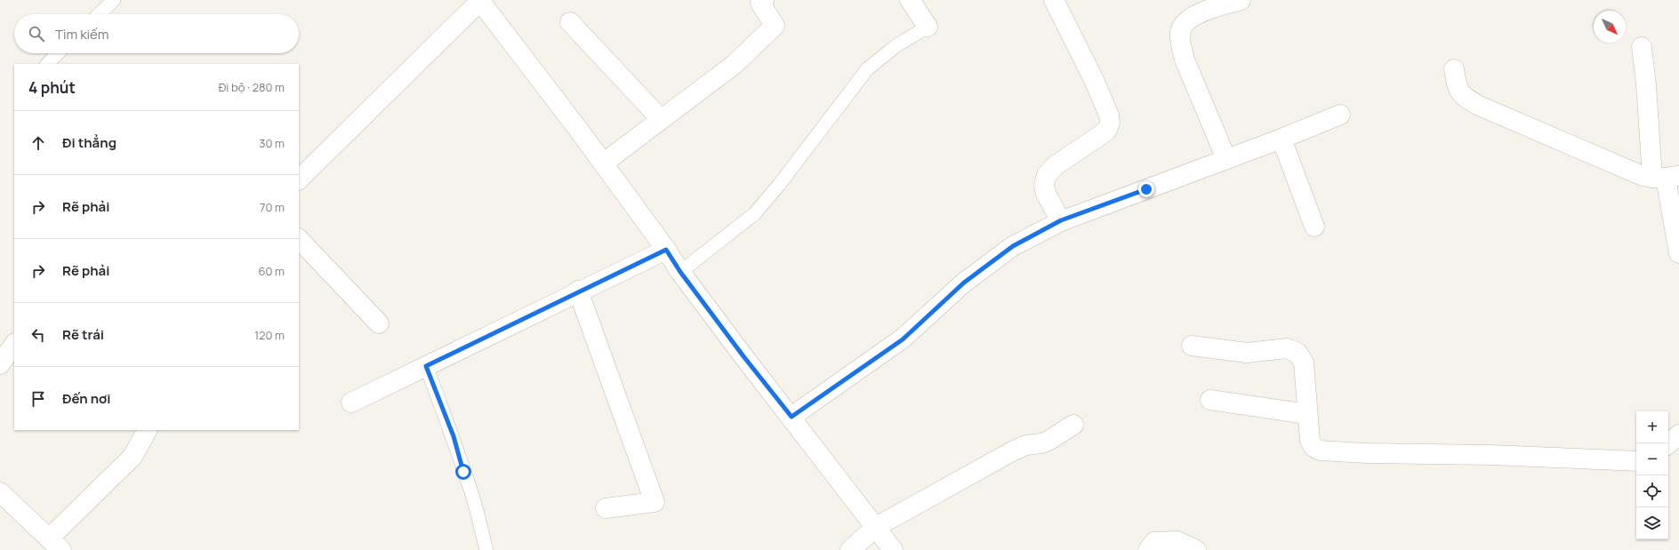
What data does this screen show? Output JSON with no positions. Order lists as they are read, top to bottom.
{
  "north": "bottom right",
  "page": {
    "search": "Tìm kiếm",
    "heading": ["4 phút", "Đi bộ · 280 m"],
    "list": [
      ["Đi thẳng", "30 m"],
      ["Rẽ phải", "70 m"],
      ["Rẽ phải", "60 m"],
      ["Rẽ trái", "120 m"],
      "Đến nơi"
    ],
    "map_buttons": ["+", "−"]
  }
}
